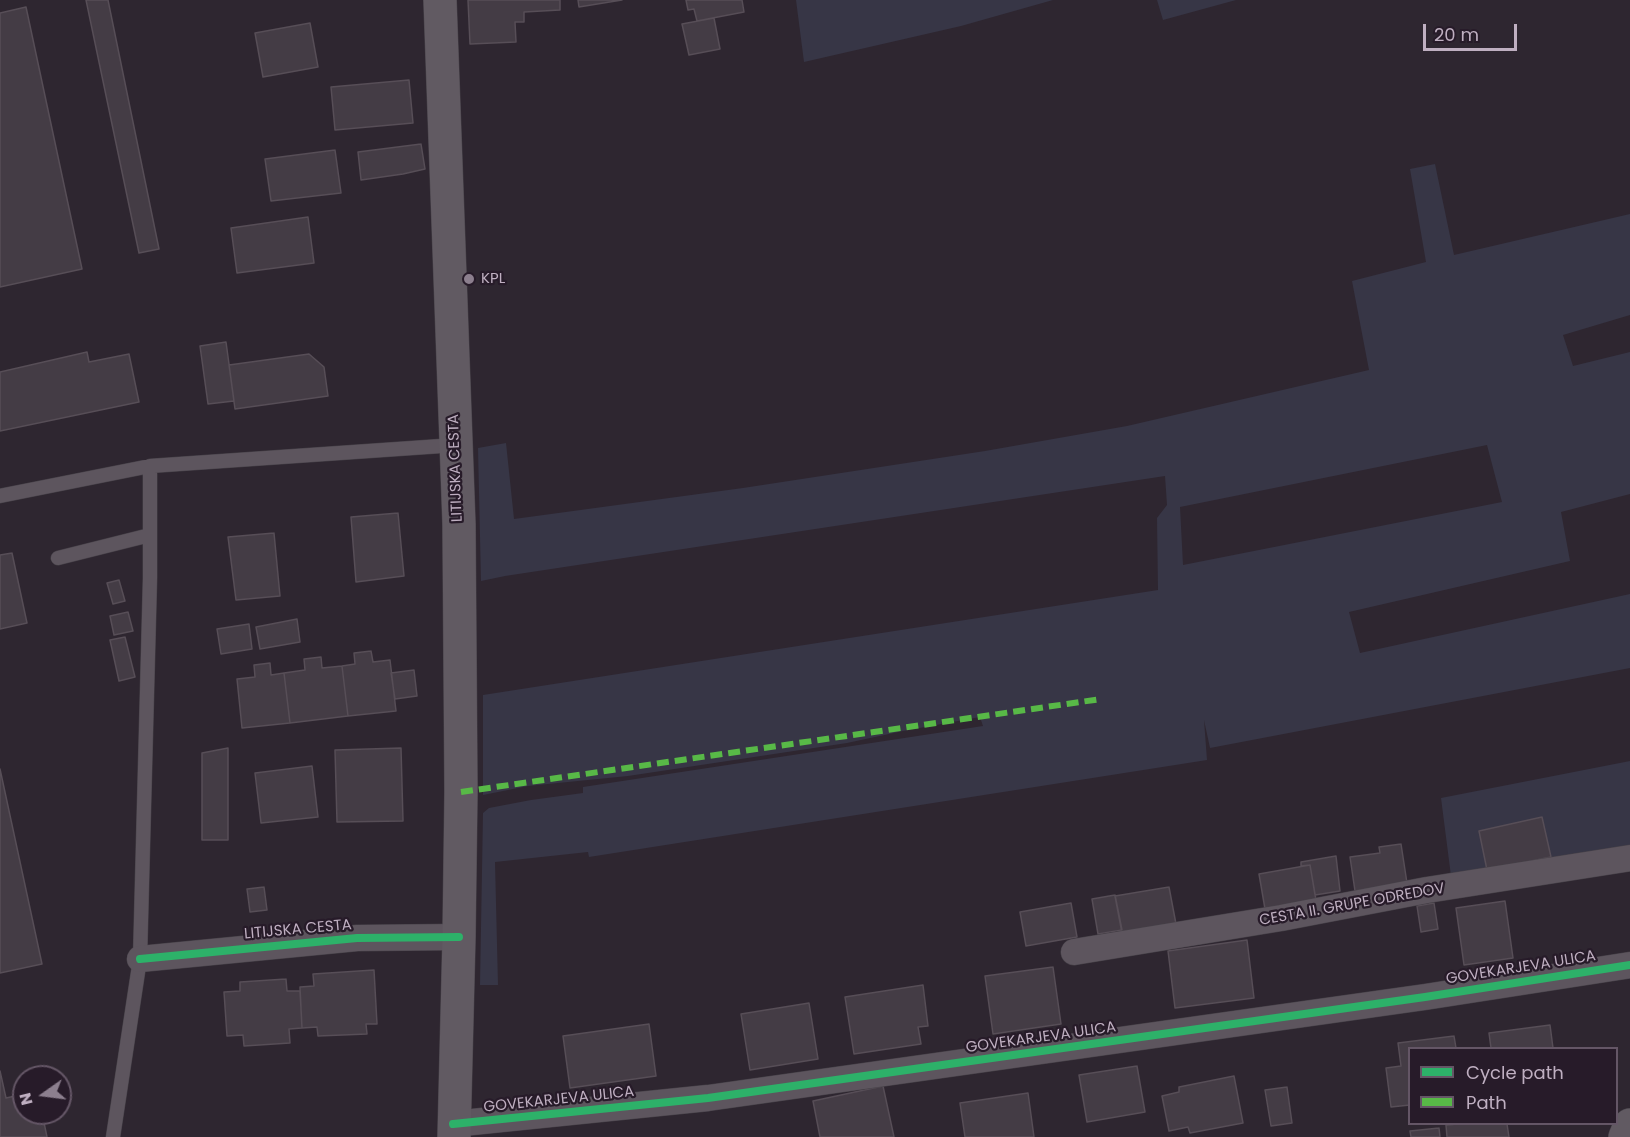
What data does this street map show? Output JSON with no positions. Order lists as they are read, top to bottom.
{
  "streets": {
    "main road": ["LITIJSKA CESTA"],
    "street": ["CESTA II. GRUPE ODREDOV", "GOVEKARJEVA ULICA"]
  },
  "crossings": [
    ["LITIJSKA CESTA", "GOVEKARJEVA ULICA"]
  ],
  "places": ["KPL"],
  "legend": ["Cycle path", "Path"],
  "scale_bar": "20 m",
  "north": "left"
}
